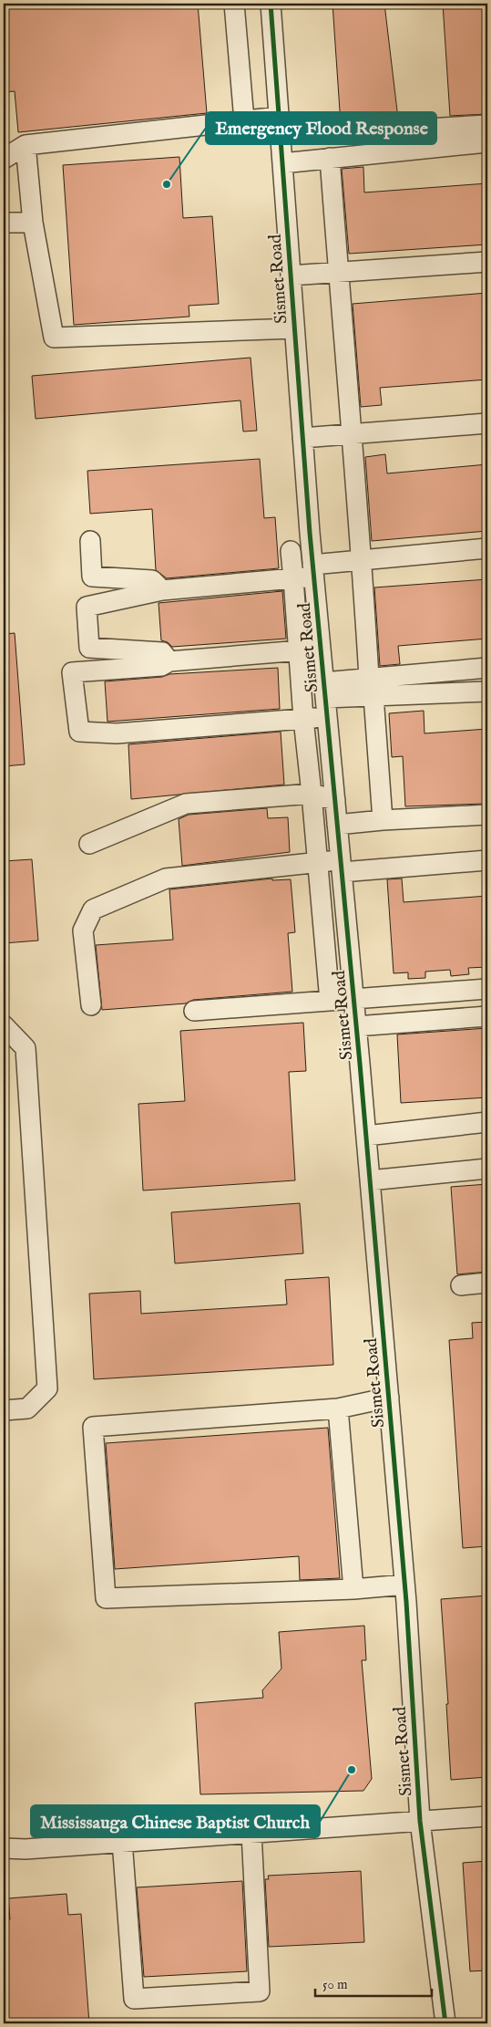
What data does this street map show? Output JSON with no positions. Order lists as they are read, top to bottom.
{
  "streets": {
    "street": ["Sismet Road"]
  },
  "places": ["Emergency Flood Response", "Mississauga Chinese Baptist Church"],
  "scale_bar": "50 m"
}
